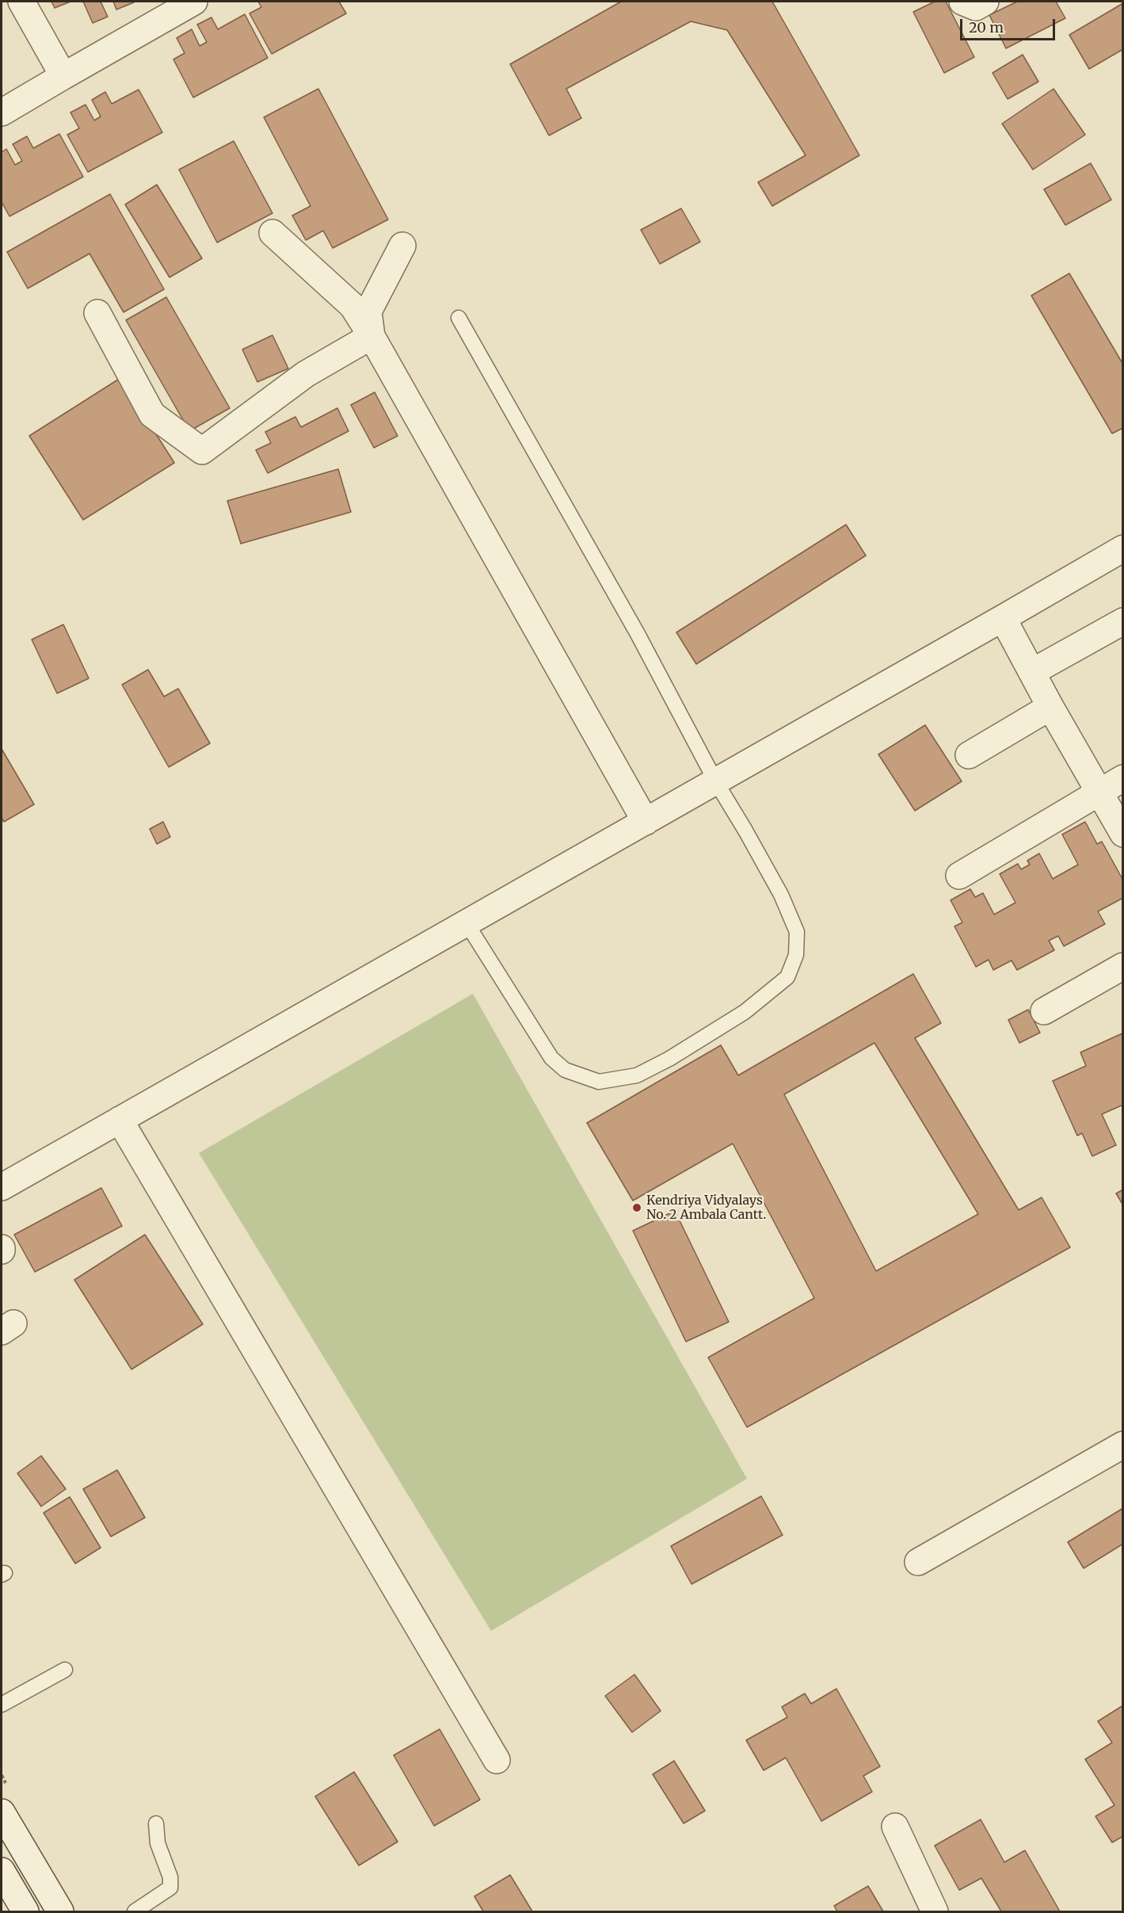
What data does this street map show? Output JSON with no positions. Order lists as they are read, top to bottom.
{
  "places": ["Kendriya Vidyalays No. 2 Ambala Cantt."],
  "scale_bar": "20 m"
}
